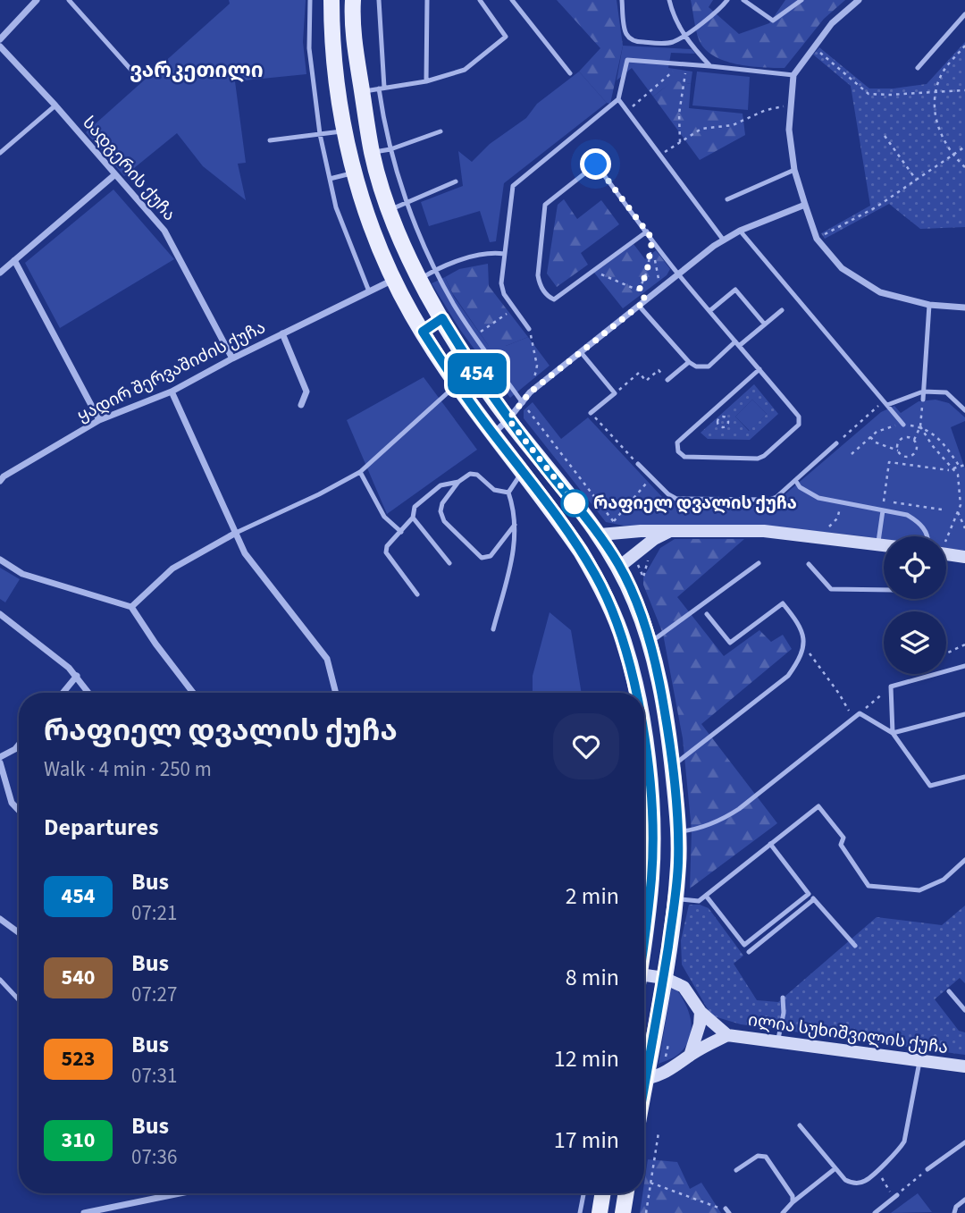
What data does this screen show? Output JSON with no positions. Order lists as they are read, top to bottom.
{
  "streets": {
    "street": ["სადგერის ქუჩა", "ყადირ შერვაშიძის ქუჩა", "ილია სუხიშვილის ქუჩა"]
  },
  "crossings": [
    ["სადგერის ქუჩა", "ყადირ შერვაშიძის ქუჩა"]
  ],
  "districts": ["ვარკეთილი"],
  "places": ["რაფიელ დვალის ქუჩა"],
  "lines": ["bus line 454"],
  "page": {
    "on_map": "454",
    "heading": [
      ["რაფიელ დვალის ქუჩა", "Walk · 4 min · 250 m"],
      "Departures"
    ],
    "list": [
      {
        "mark": "454",
        "name": "Bus",
        "note": "07:21",
        "value": "2 min"
      },
      {
        "mark": "540",
        "name": "Bus",
        "note": "07:27",
        "value": "8 min"
      },
      {
        "mark": "523",
        "name": "Bus",
        "note": "07:31",
        "value": "12 min"
      },
      {
        "mark": "310",
        "name": "Bus",
        "note": "07:36",
        "value": "17 min"
      }
    ]
  }
}
